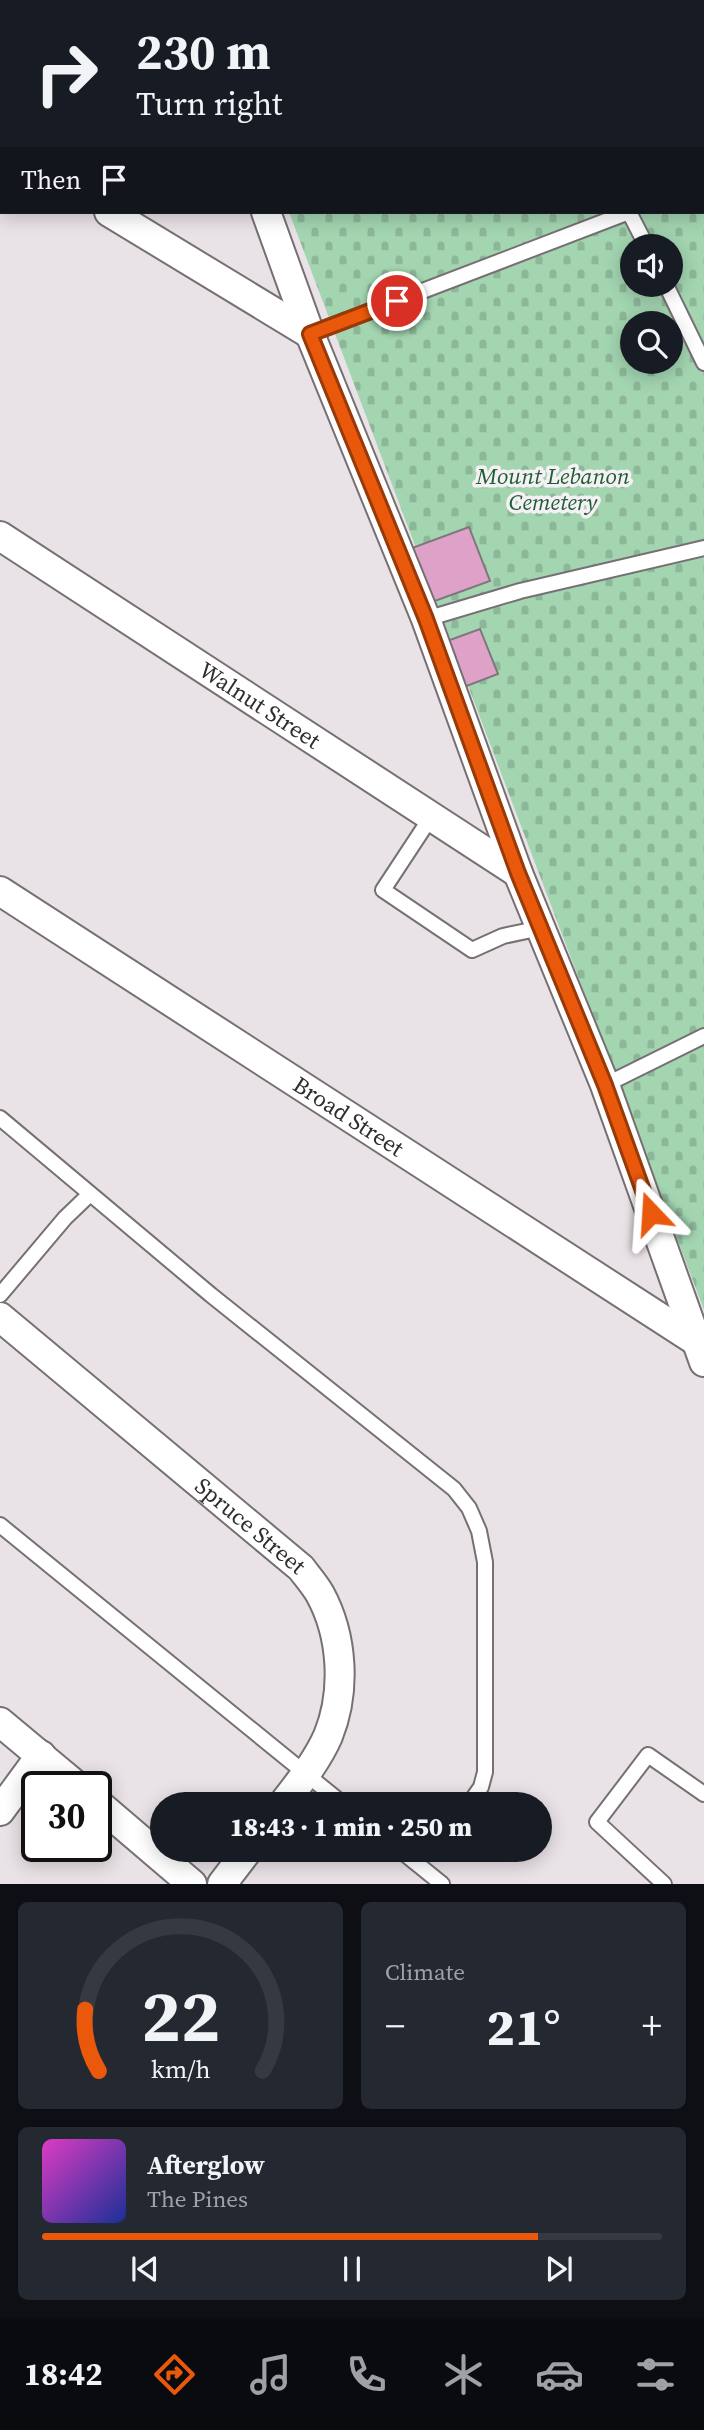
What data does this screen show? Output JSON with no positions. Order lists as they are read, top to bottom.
{
  "streets": {
    "street": ["Walnut Street", "Broad Street", "Spruce Street"]
  },
  "parks": ["Mount Lebanon Cemetery"],
  "page": {
    "turn": ["230 m", "Turn right"],
    "then": "Then",
    "limit": "30",
    "trip": "18:43 · 1 min · 250 m",
    "tile": "Climate",
    "heat": ["−", "21°", "+"],
    "song": ["Afterglow", "The Pines"],
    "tabs": "18:42",
    "gauge": ["22", "km/h"]
  }
}
